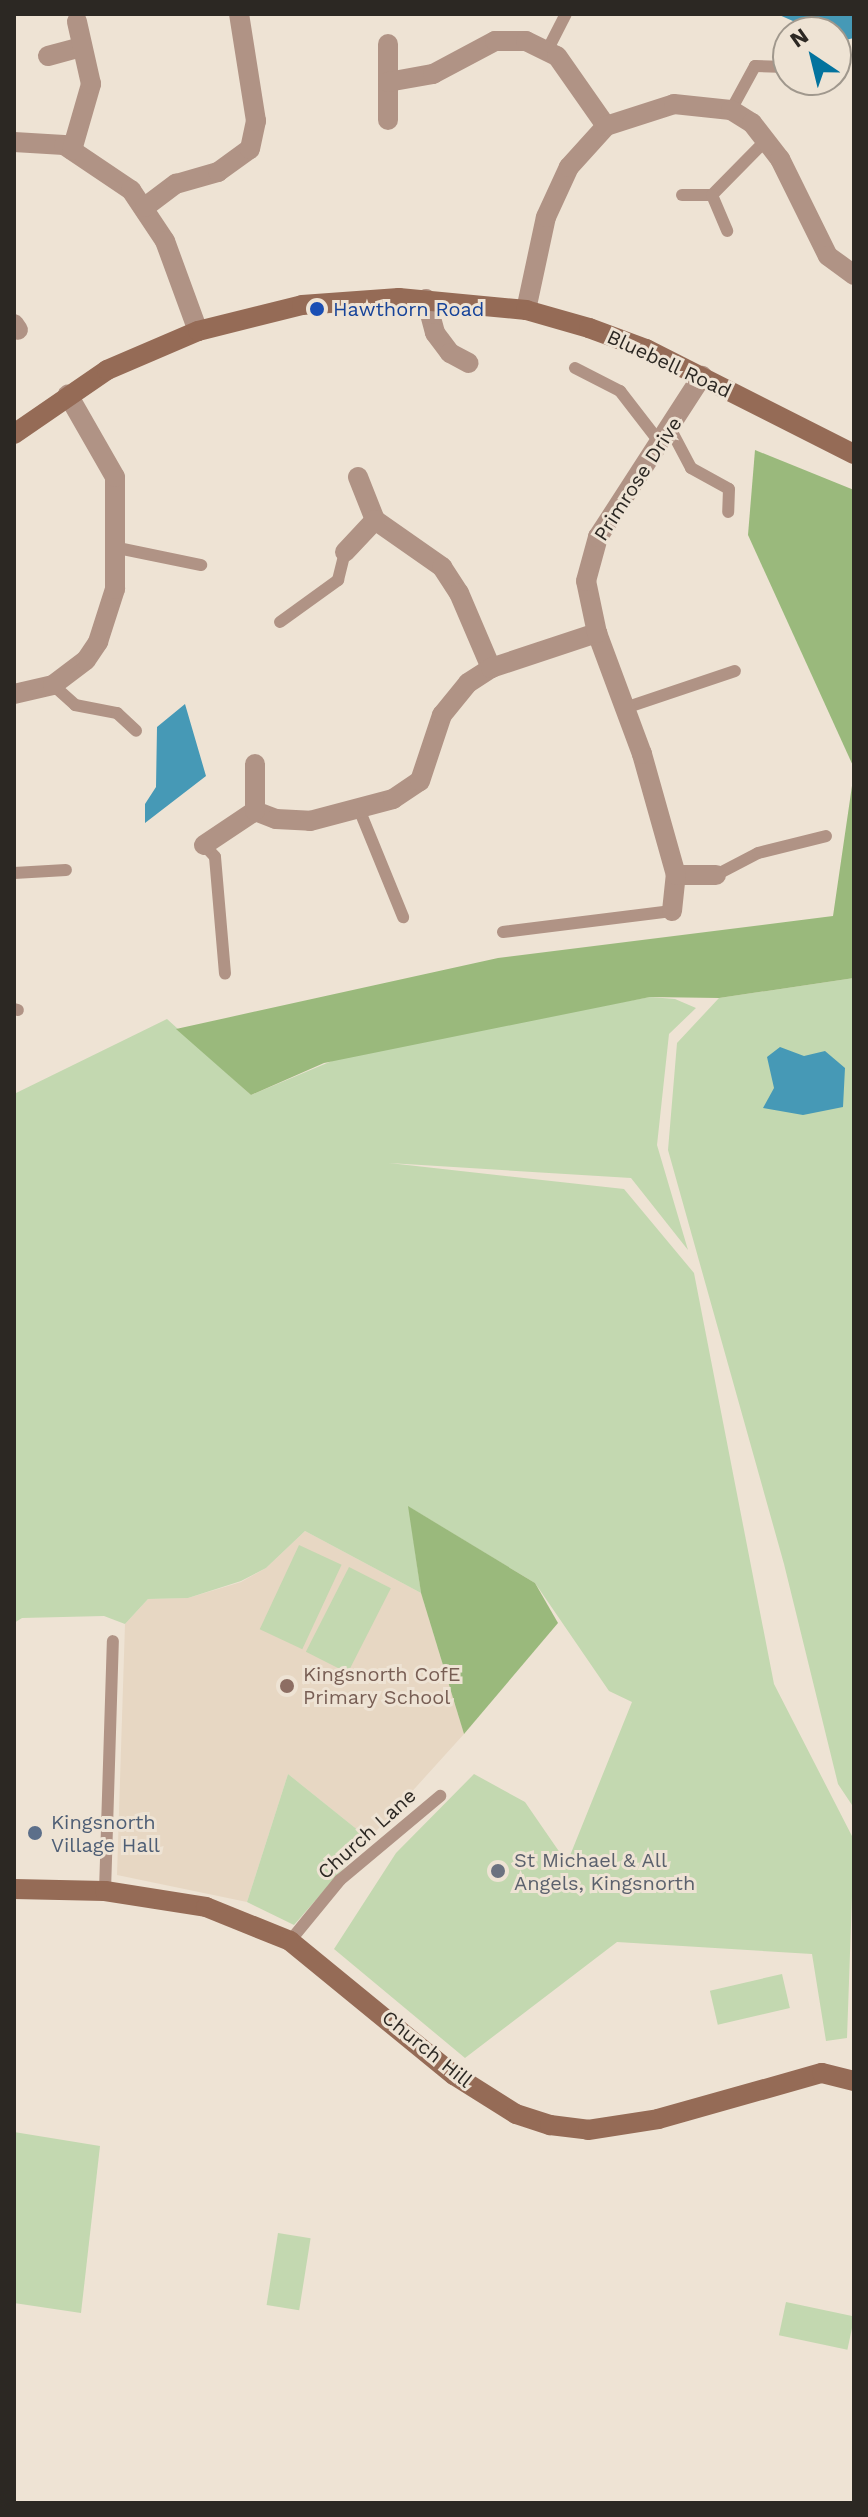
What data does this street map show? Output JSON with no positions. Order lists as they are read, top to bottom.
{
  "streets": {
    "street": ["Bluebell Road", "Primrose Drive", "Church Hill"],
    "lane": ["Church Lane"]
  },
  "crossings": [
    ["Bluebell Road", "Primrose Drive"],
    ["Church Lane", "Church Hill"]
  ],
  "places": [
    "Hawthorn Road",
    "Kingsnorth CofE Primary School",
    "Kingsnorth Village Hall",
    "St Michael & All Angels, Kingsnorth"
  ],
  "north": "top left"
}
